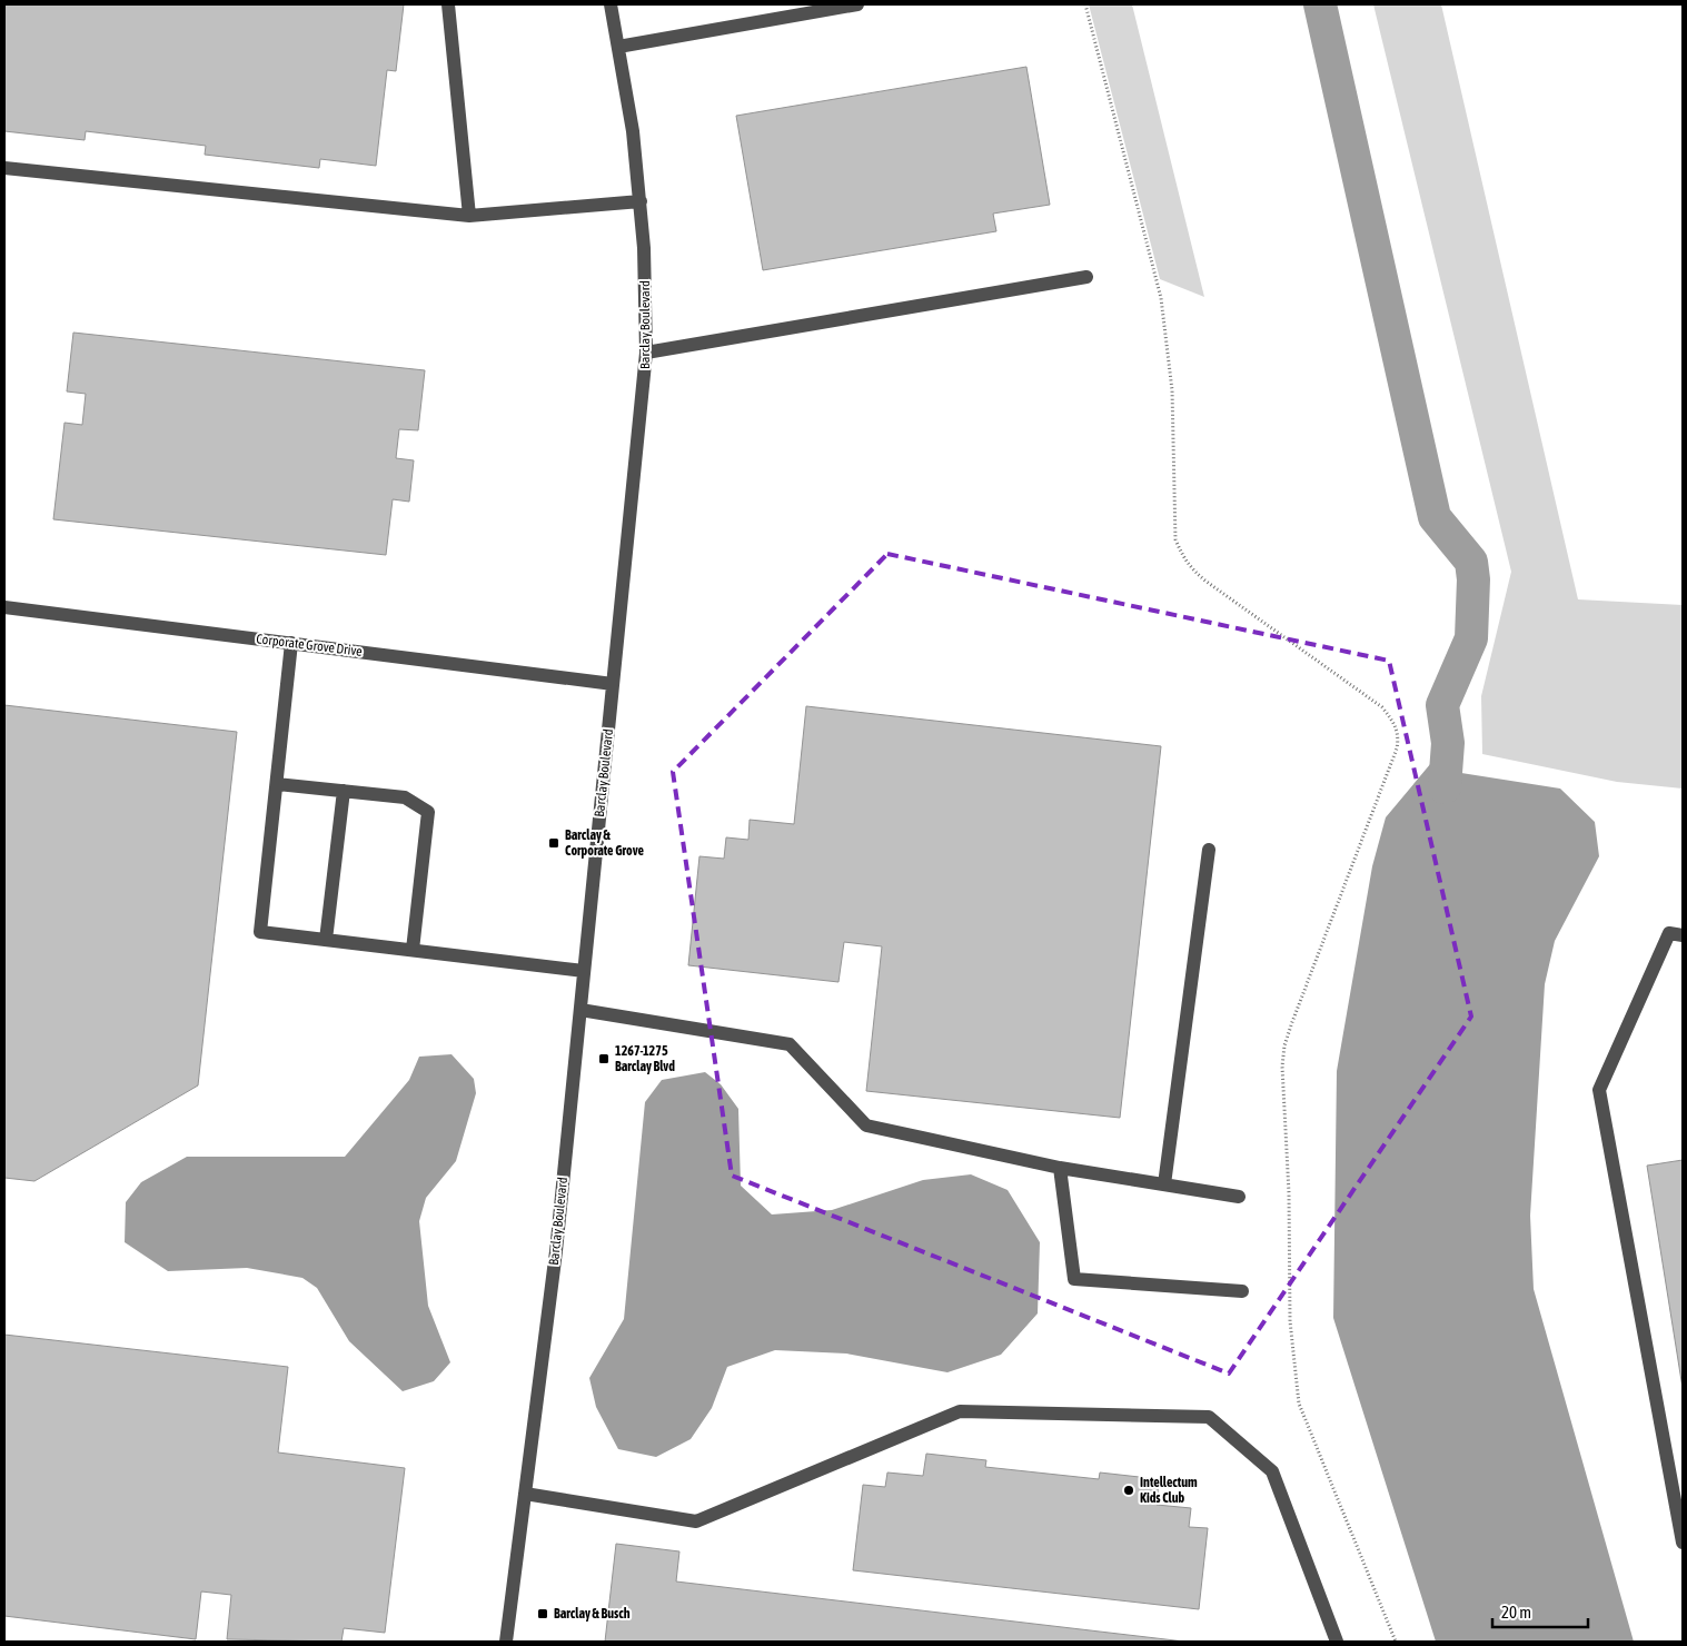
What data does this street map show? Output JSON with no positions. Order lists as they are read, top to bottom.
{
  "streets": {
    "street": ["Barclay Boulevard", "Corporate Grove Drive"]
  },
  "crossings": [
    ["Barclay Boulevard", "Corporate Grove Drive"]
  ],
  "places": {
    "transit": ["Barclay & Corporate Grove", "1267-1275 Barclay Blvd", "Barclay & Busch"],
    "other": ["Intellectum Kids Club"]
  },
  "scale_bar": "20 m"
}
